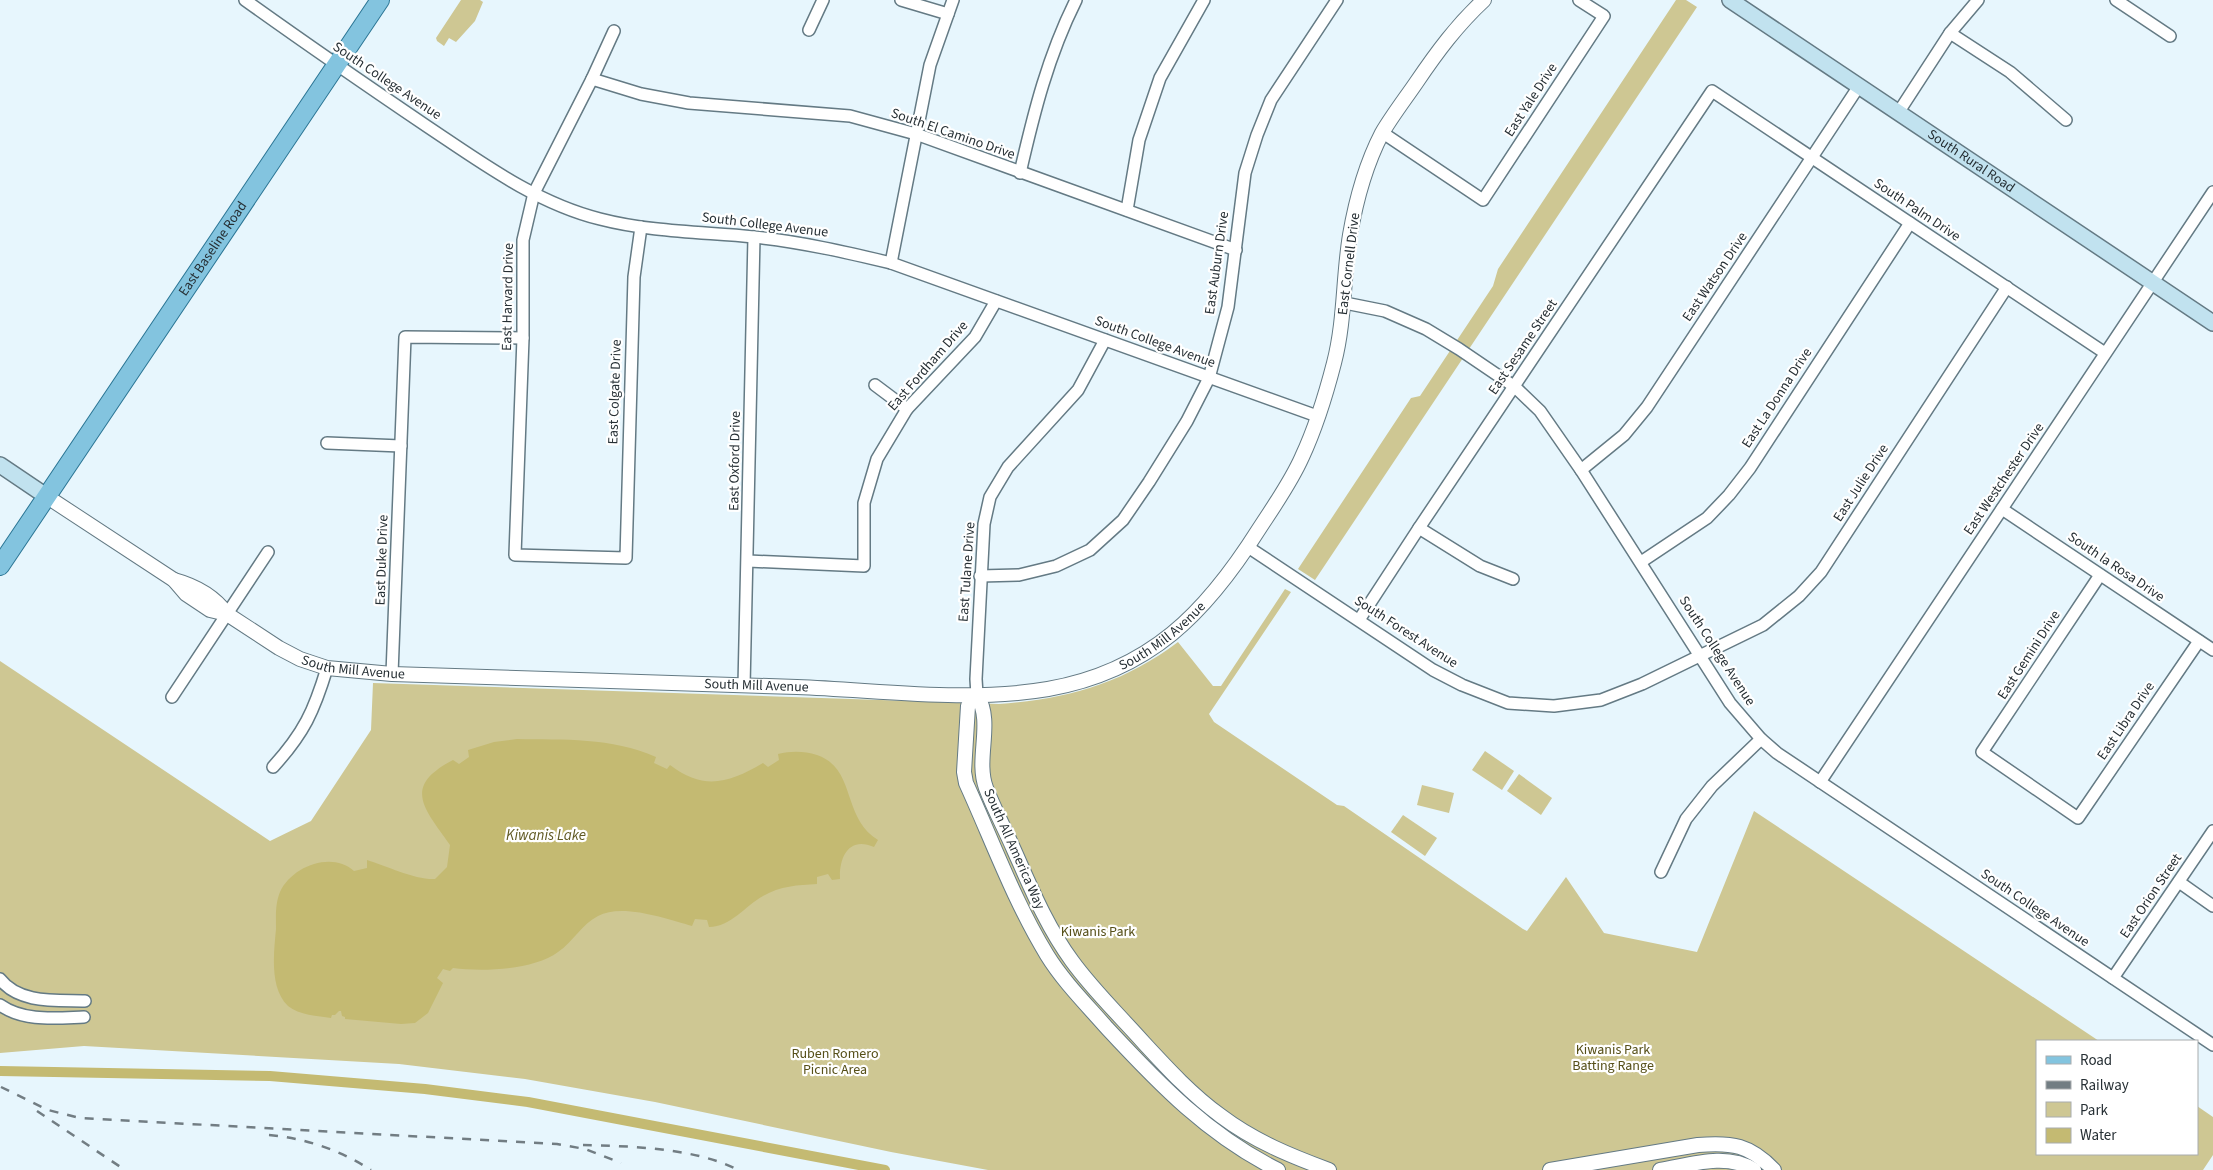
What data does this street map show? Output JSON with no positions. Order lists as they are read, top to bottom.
{
  "streets": {
    "main road": ["South Rural Road", "East Baseline Road", "South Mill Avenue"],
    "street": [
      "South College Avenue",
      "East Yale Drive",
      "South El Camino Drive",
      "South Palm Drive",
      "East Auburn Drive",
      "East Cornell Drive",
      "East Watson Drive",
      "East Harvard Drive",
      "East Sesame Street",
      "East Fordham Drive",
      "East Colgate Drive",
      "East La Donna Drive",
      "East Oxford Drive",
      "East Westchester Drive",
      "East Julie Drive",
      "East Duke Drive",
      "South la Rosa Drive",
      "East Tulane Drive",
      "South Forest Avenue",
      "East Gemini Drive",
      "East Libra Drive",
      "South All America Way",
      "East Orion Street"
    ]
  },
  "crossings": [
    ["South College Avenue", "East Baseline Road"],
    ["South College Avenue", "East Auburn Drive"],
    ["South College Avenue", "East Cornell Drive"],
    ["South College Avenue", "East Watson Drive"],
    ["South College Avenue", "East Harvard Drive"],
    ["South College Avenue", "East Sesame Street"],
    ["South College Avenue", "East Fordham Drive"],
    ["South College Avenue", "East Colgate Drive"],
    ["South College Avenue", "East La Donna Drive"],
    ["South College Avenue", "East Oxford Drive"],
    ["South College Avenue", "East Westchester Drive"],
    ["South College Avenue", "East Julie Drive"],
    ["South College Avenue", "East Tulane Drive"],
    ["South College Avenue", "South Forest Avenue"],
    ["South College Avenue", "East Orion Street"],
    ["East Yale Drive", "East Cornell Drive"],
    ["South El Camino Drive", "East Auburn Drive"],
    ["South El Camino Drive", "East Harvard Drive"],
    ["South Rural Road", "East Watson Drive"],
    ["South Rural Road", "East Westchester Drive"],
    ["South Palm Drive", "East Watson Drive"],
    ["South Palm Drive", "East Sesame Street"],
    ["South Palm Drive", "East La Donna Drive"],
    ["South Palm Drive", "East Westchester Drive"],
    ["South Palm Drive", "East Julie Drive"],
    ["East Baseline Road", "South Mill Avenue"],
    ["East Auburn Drive", "East Tulane Drive"],
    ["East Cornell Drive", "South Forest Avenue"],
    ["East Cornell Drive", "South Mill Avenue"],
    ["East Harvard Drive", "East Colgate Drive"],
    ["East Harvard Drive", "East Duke Drive"],
    ["East Sesame Street", "South Forest Avenue"],
    ["East Fordham Drive", "East Oxford Drive"],
    ["East Oxford Drive", "South Mill Avenue"],
    ["East Westchester Drive", "South la Rosa Drive"],
    ["East Julie Drive", "South Forest Avenue"],
    ["East Duke Drive", "South Mill Avenue"],
    ["South la Rosa Drive", "East Gemini Drive"],
    ["South la Rosa Drive", "East Libra Drive"],
    ["East Tulane Drive", "South Mill Avenue"],
    ["East Tulane Drive", "South All America Way"],
    ["South Forest Avenue", "South Mill Avenue"],
    ["South Mill Avenue", "South All America Way"],
    ["East Gemini Drive", "East Libra Drive"]
  ],
  "water": ["Kiwanis Lake"],
  "parks": ["Kiwanis Park", "Kiwanis Park Batting Range", "Ruben Romero Picnic Area"],
  "legend": [
    "Road",
    "Railway",
    "Park",
    "Water"
  ]
}
